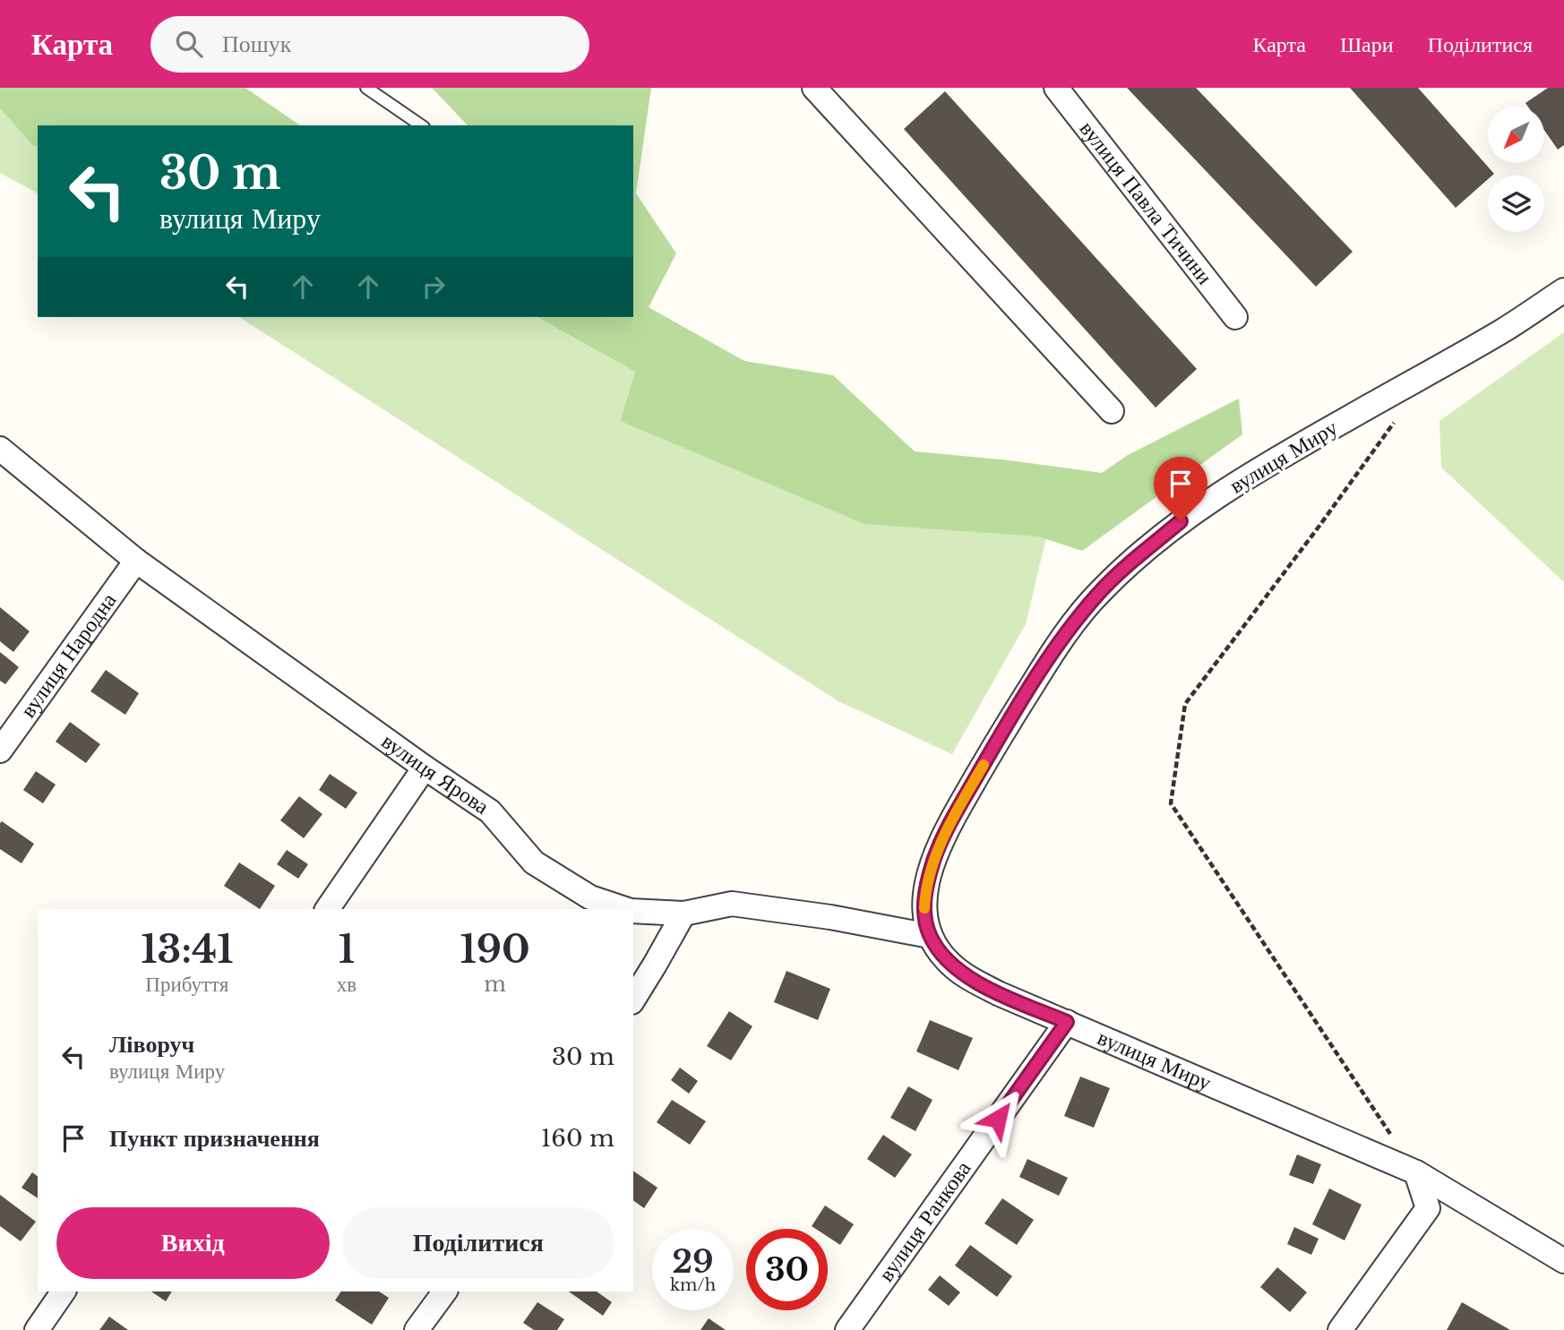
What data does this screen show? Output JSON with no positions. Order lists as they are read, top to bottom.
{
  "streets": {
    "street": [
      "вулиця Павла Тичини",
      "вулиця Миру",
      "вулиця Народна",
      "вулиця Ярова",
      "вулиця Ранкова"
    ]
  },
  "crossings": [
    ["вулиця Миру", "вулиця Ярова"],
    ["вулиця Миру", "вулиця Ранкова"],
    ["вулиця Народна", "вулиця Ярова"]
  ],
  "north": "bottom left",
  "page": {
    "header": "Карта",
    "search": "Пошук",
    "nav": ["Карта", "Шари", "Поділитися"],
    "turn": ["30 m", "вулиця Миру"],
    "eta": [
      "13:41",
      "Прибуття",
      "1",
      "хв",
      "190",
      "m"
    ],
    "list": [
      {
        "name": "Ліворуч",
        "note": "вулиця Миру",
        "value": "30 m"
      },
      {
        "name": "Пункт призначення",
        "value": "160 m"
      }
    ],
    "buttons": ["Вихід", "Поділитися"],
    "speed": "29 km/h",
    "limit": "30"
  }
}
